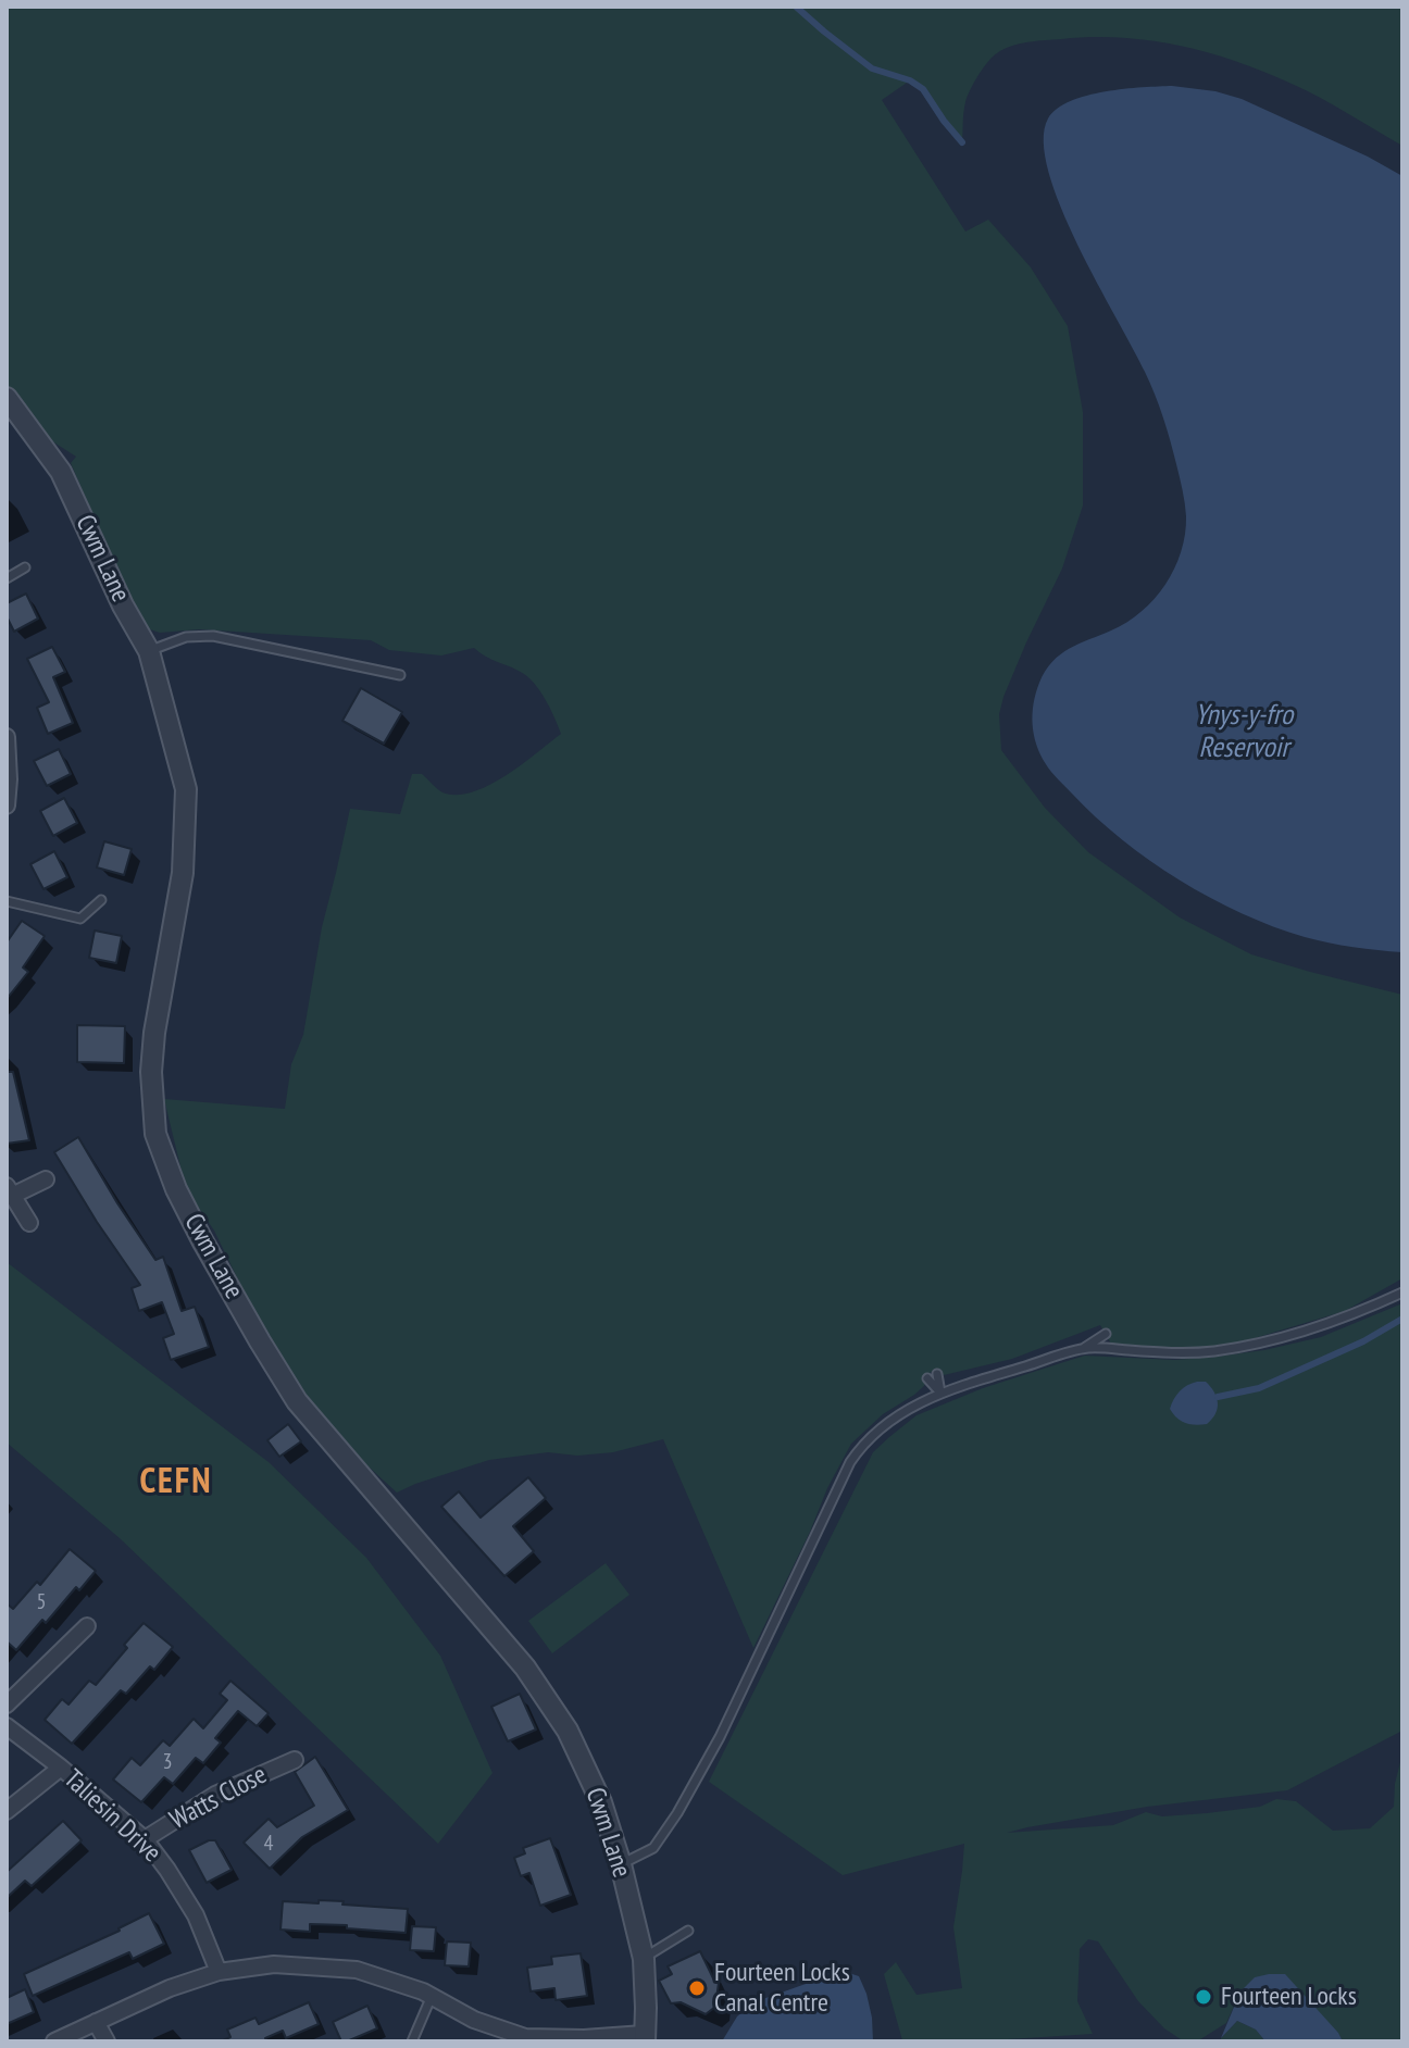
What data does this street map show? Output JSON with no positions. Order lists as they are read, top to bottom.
{
  "streets": {
    "street": ["Cwm Lane", "Watts Close", "Taliesin Drive"]
  },
  "crossings": [
    ["Watts Close", "Taliesin Drive"]
  ],
  "districts": ["CEFN"],
  "water": ["Ynys-y-fro Reservoir"],
  "places": ["Fourteen Locks Canal Centre", "Fourteen Locks"],
  "house_numbers": ["5", "3", "4"]
}
